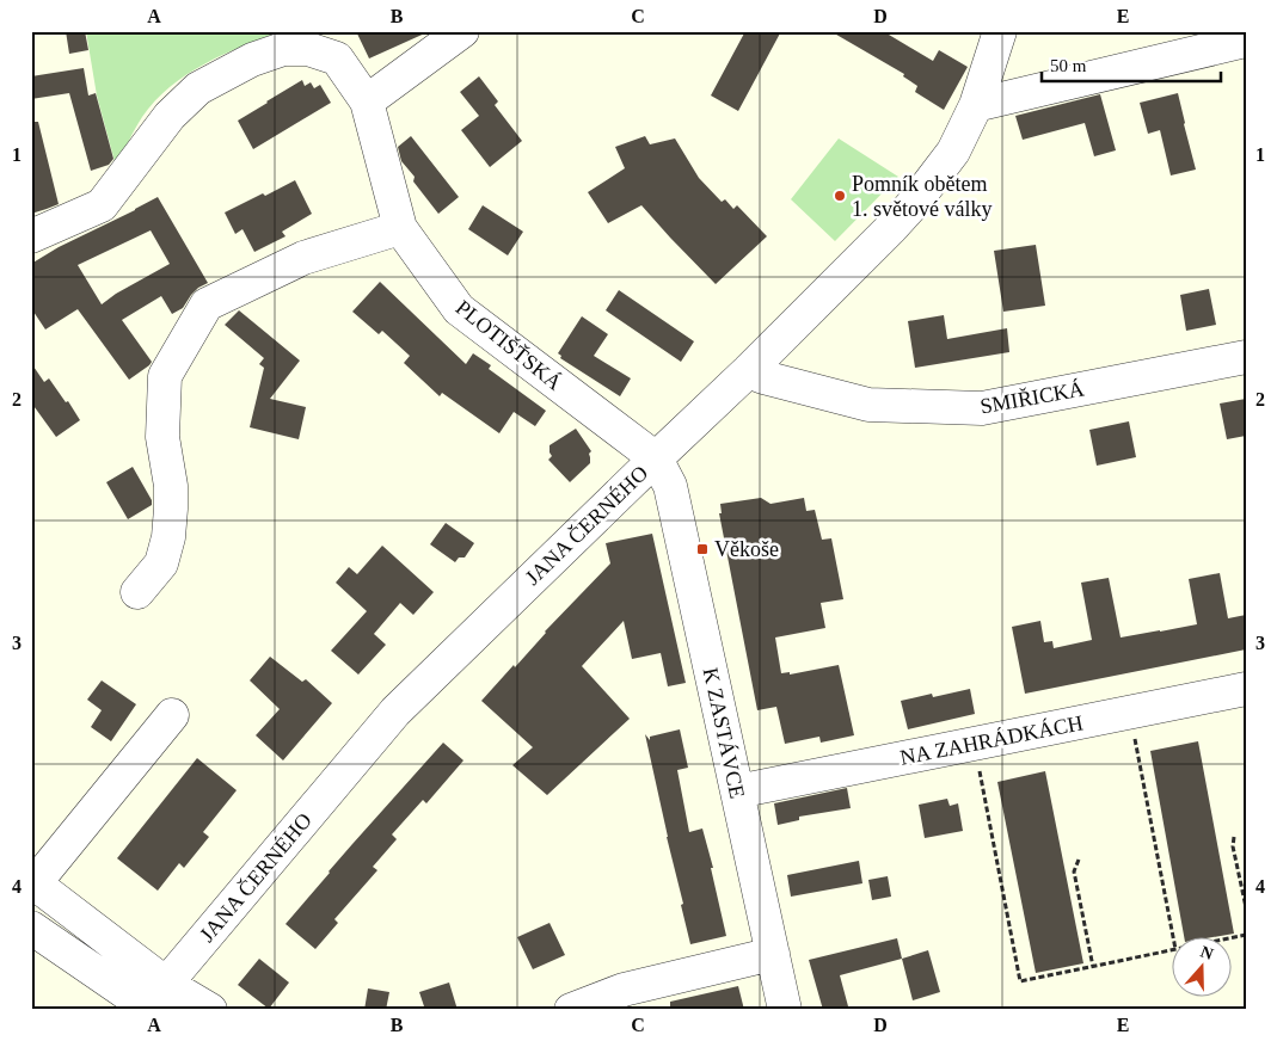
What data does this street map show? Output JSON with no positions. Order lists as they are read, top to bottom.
{
  "streets": {
    "street": [
      "PLOTIŠŤSKÁ",
      "SMIŘICKÁ",
      "JANA ČERNÉHO",
      "K ZASTÁVCE",
      "NA ZAHRÁDKÁCH"
    ]
  },
  "crossings": [
    ["PLOTIŠŤSKÁ", "JANA ČERNÉHO"],
    ["PLOTIŠŤSKÁ", "K ZASTÁVCE"],
    ["SMIŘICKÁ", "JANA ČERNÉHO"],
    ["JANA ČERNÉHO", "K ZASTÁVCE"],
    ["K ZASTÁVCE", "NA ZAHRÁDKÁCH"]
  ],
  "places": {
    "other": ["Pomník obětem 1. světové války"],
    "transit": ["Věkoše"]
  },
  "scale_bar": "50 m",
  "north": "top",
  "grid": {
    "columns": [
      "A",
      "B",
      "C",
      "D",
      "E"
    ],
    "rows": [
      "1",
      "2",
      "3",
      "4"
    ]
  }
}
